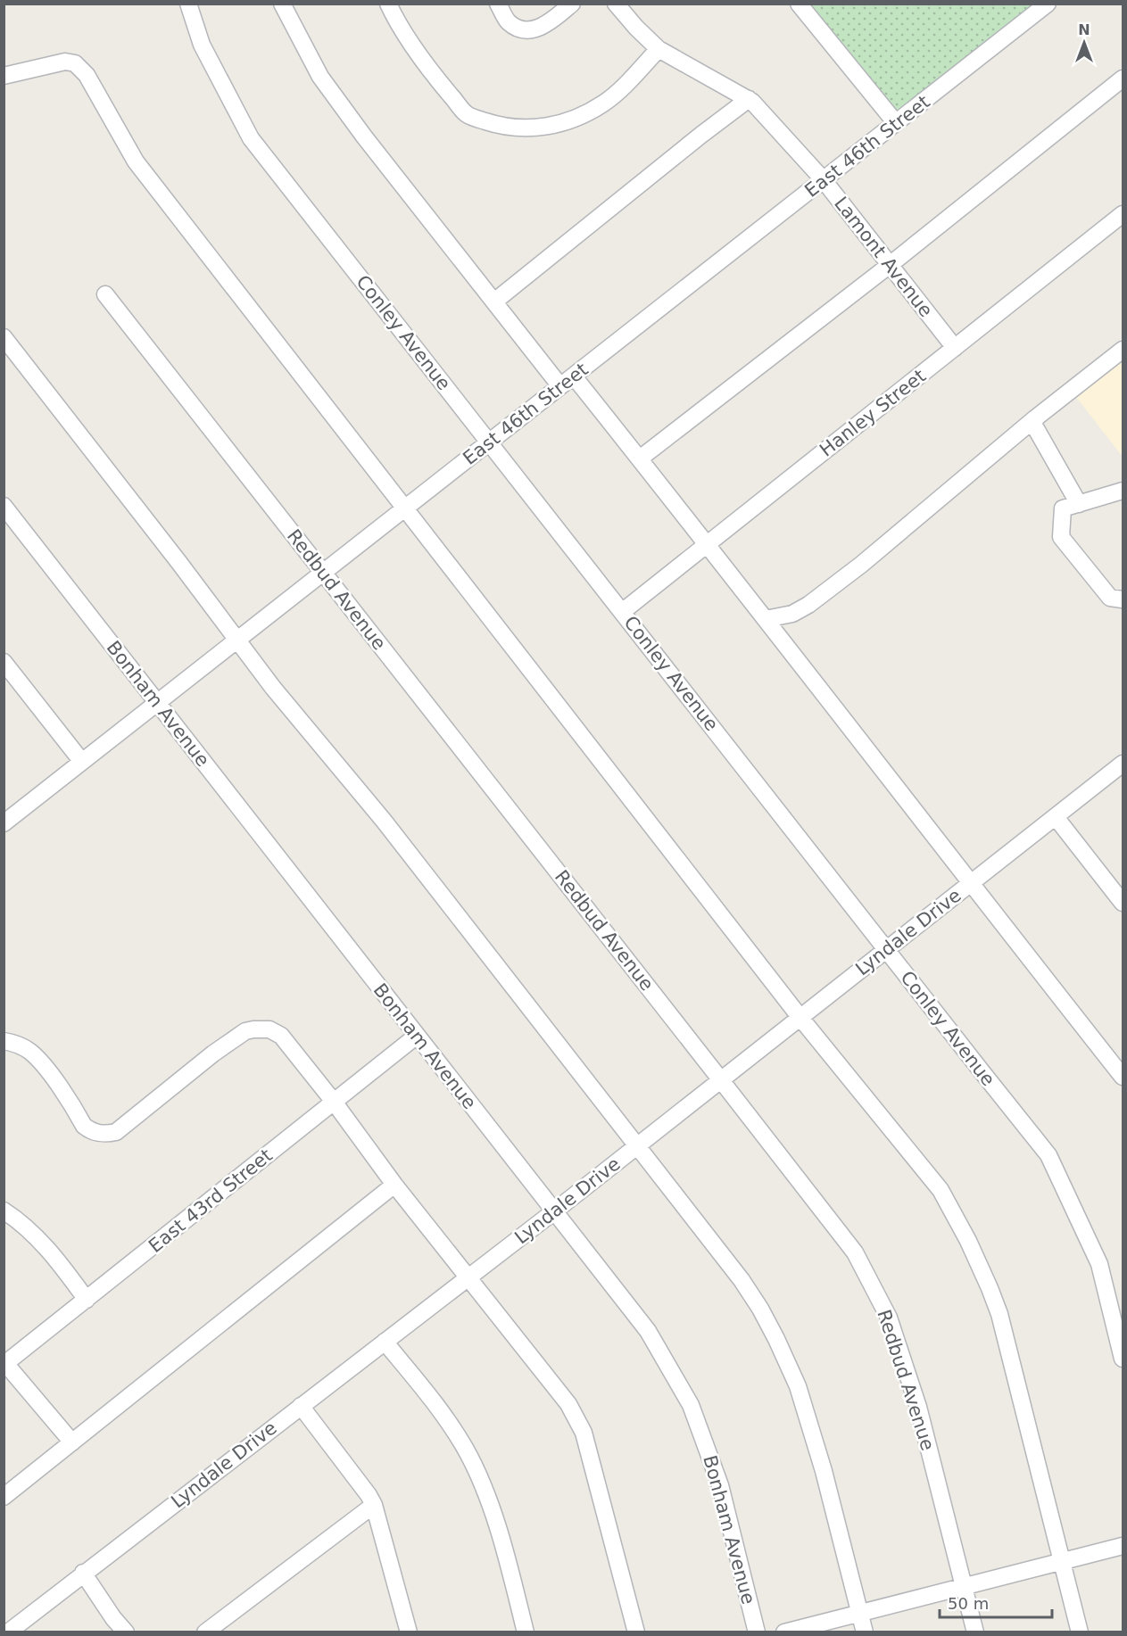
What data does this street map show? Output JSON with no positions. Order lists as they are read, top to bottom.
{
  "streets": {
    "street": [
      "East 46th Street",
      "Lamont Avenue",
      "Conley Avenue",
      "Hanley Street",
      "Redbud Avenue",
      "Bonham Avenue",
      "Lyndale Drive",
      "East 43rd Street"
    ]
  },
  "crossings": [
    ["East 46th Street", "Lamont Avenue"],
    ["East 46th Street", "Conley Avenue"],
    ["East 46th Street", "Redbud Avenue"],
    ["East 46th Street", "Bonham Avenue"],
    ["Lamont Avenue", "Hanley Street"],
    ["Conley Avenue", "Hanley Street"],
    ["Conley Avenue", "Lyndale Drive"],
    ["Redbud Avenue", "Lyndale Drive"],
    ["Bonham Avenue", "Lyndale Drive"],
    ["Bonham Avenue", "East 43rd Street"]
  ],
  "scale_bar": "50 m",
  "north": "top"
}
